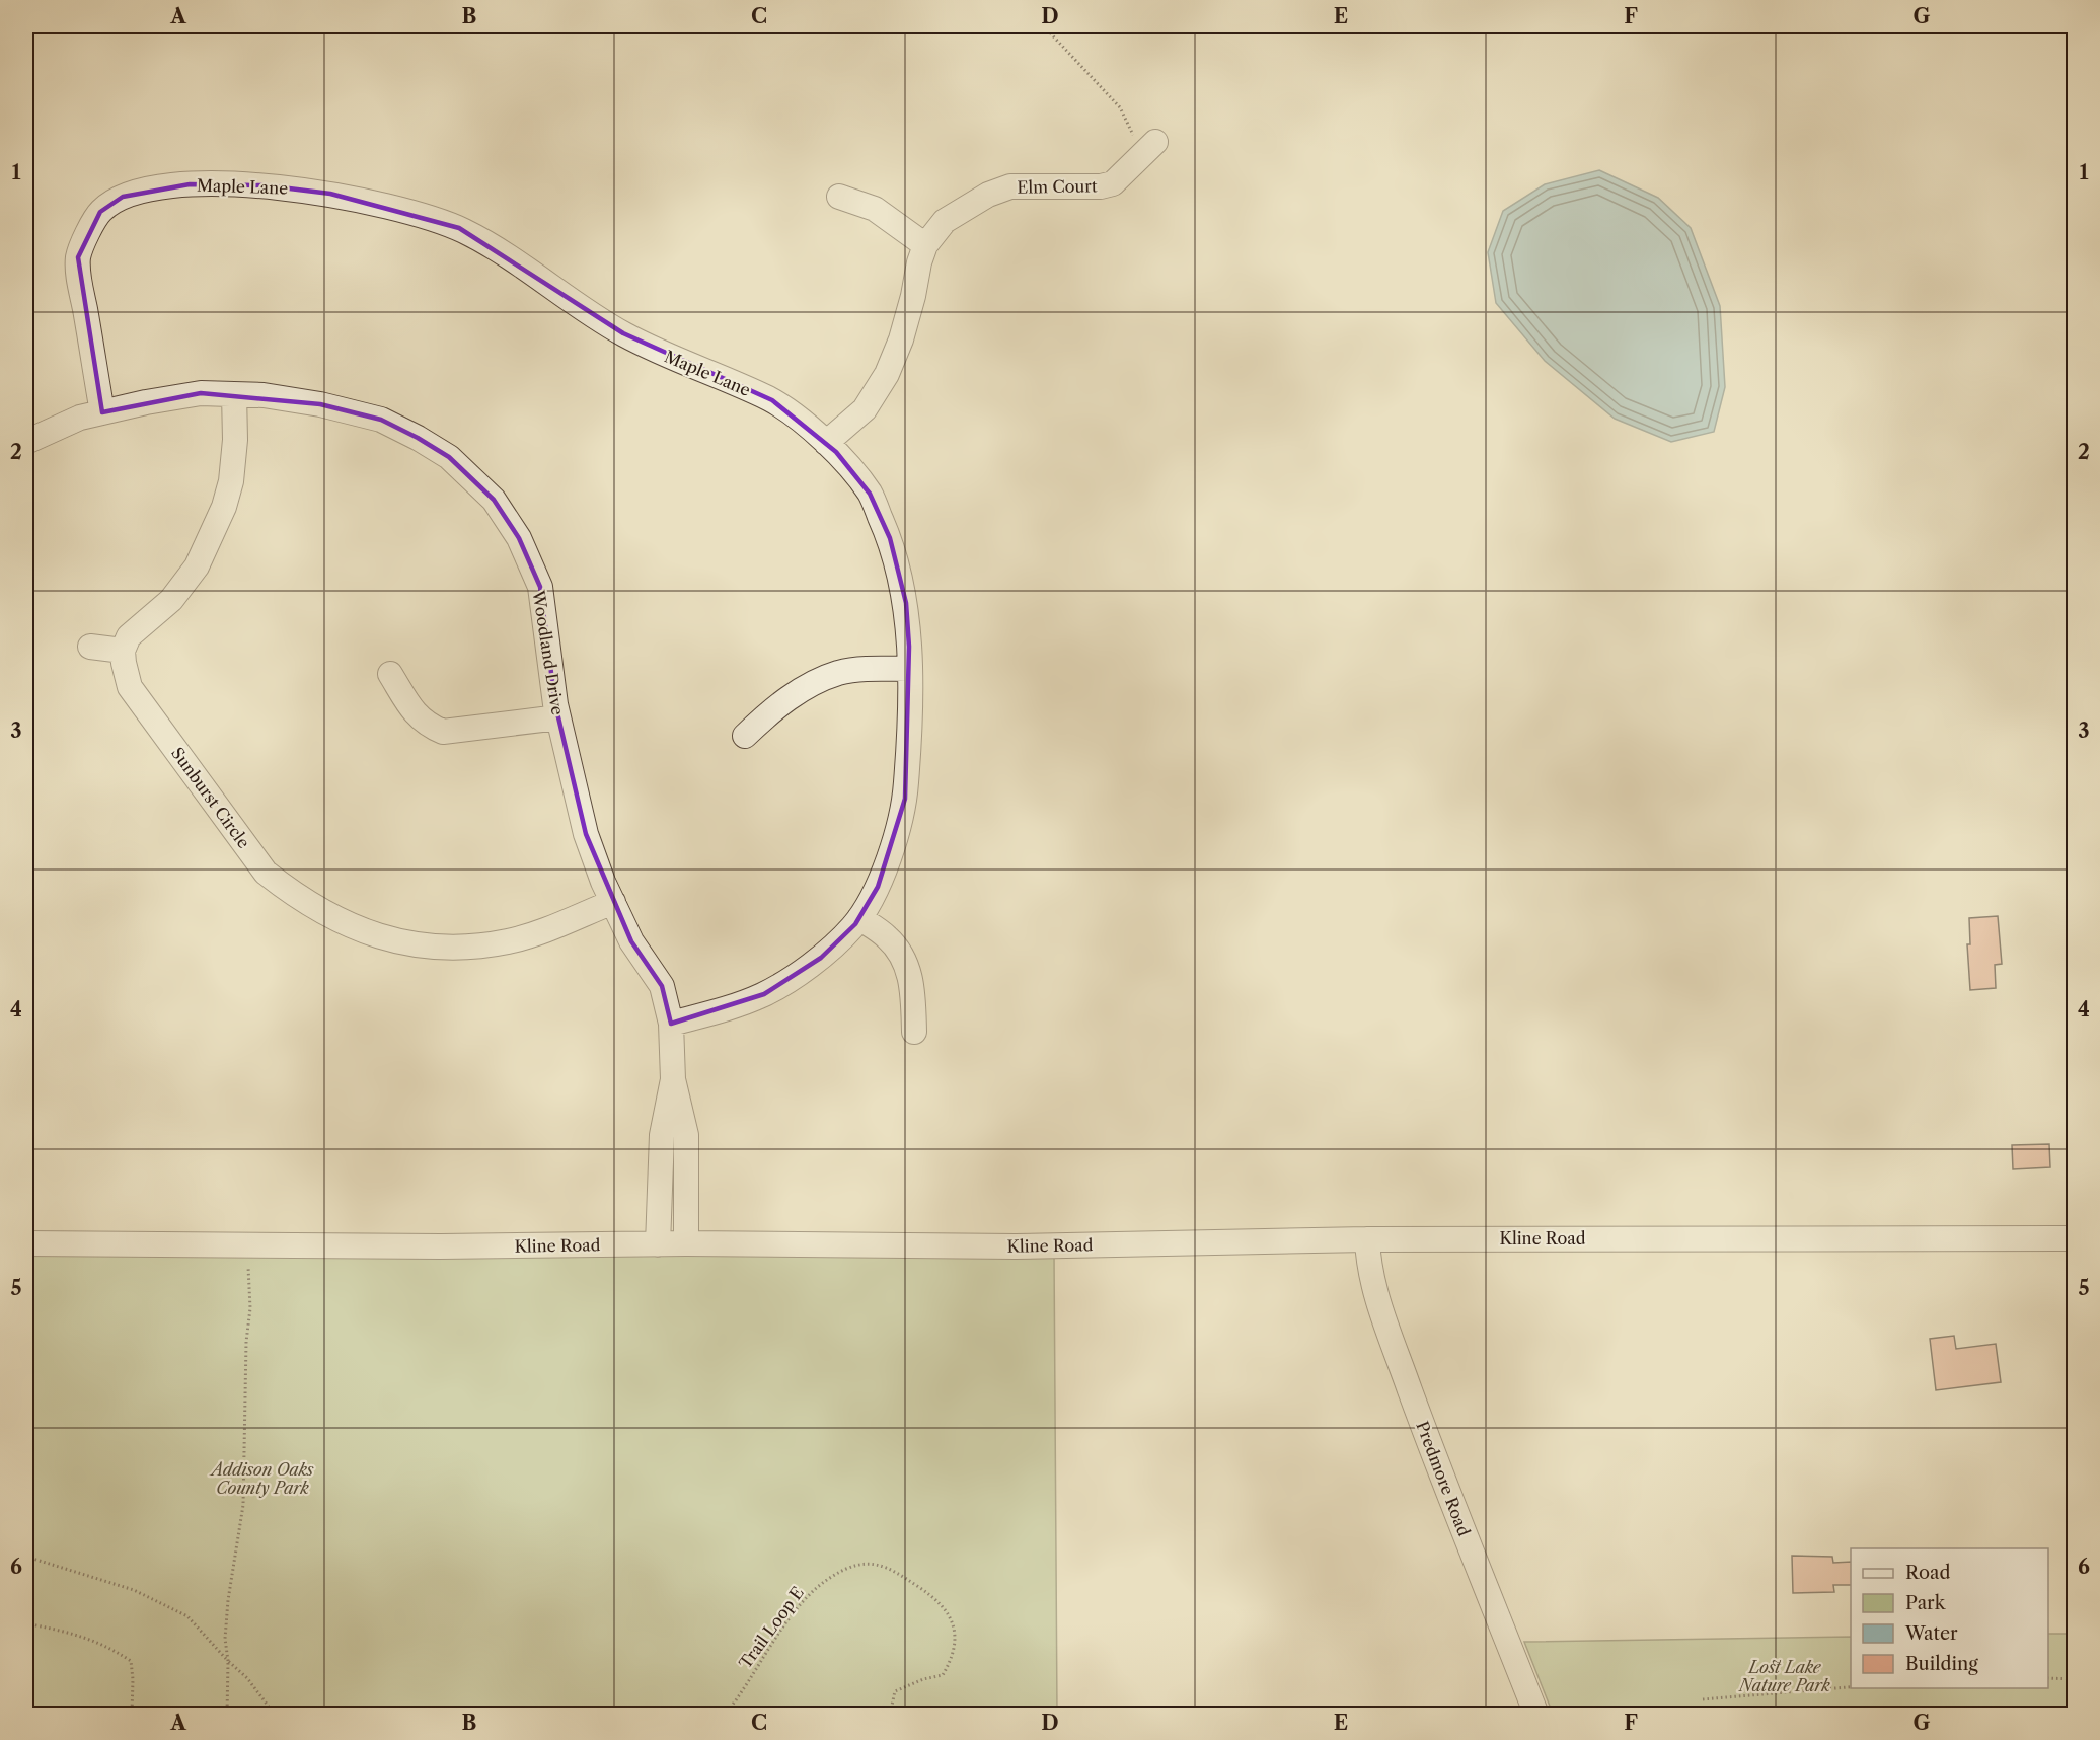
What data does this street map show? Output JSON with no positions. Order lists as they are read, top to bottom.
{
  "streets": {
    "street": [
      "Maple Lane",
      "Elm Court",
      "Woodland Drive",
      "Sunburst Circle",
      "Kline Road",
      "Predmore Road"
    ],
    "path": ["Trail Loop E"]
  },
  "crossings": [
    ["Maple Lane", "Elm Court"],
    ["Maple Lane", "Woodland Drive"],
    ["Woodland Drive", "Sunburst Circle"],
    ["Woodland Drive", "Kline Road"],
    ["Kline Road", "Predmore Road"]
  ],
  "parks": ["Addison Oaks County Park", "Lost Lake Nature Park"],
  "legend": [
    "Road",
    "Park",
    "Water",
    "Building"
  ],
  "grid": {
    "columns": [
      "A",
      "B",
      "C",
      "D",
      "E",
      "F",
      "G"
    ],
    "rows": [
      "1",
      "2",
      "3",
      "4",
      "5",
      "6"
    ]
  }
}
